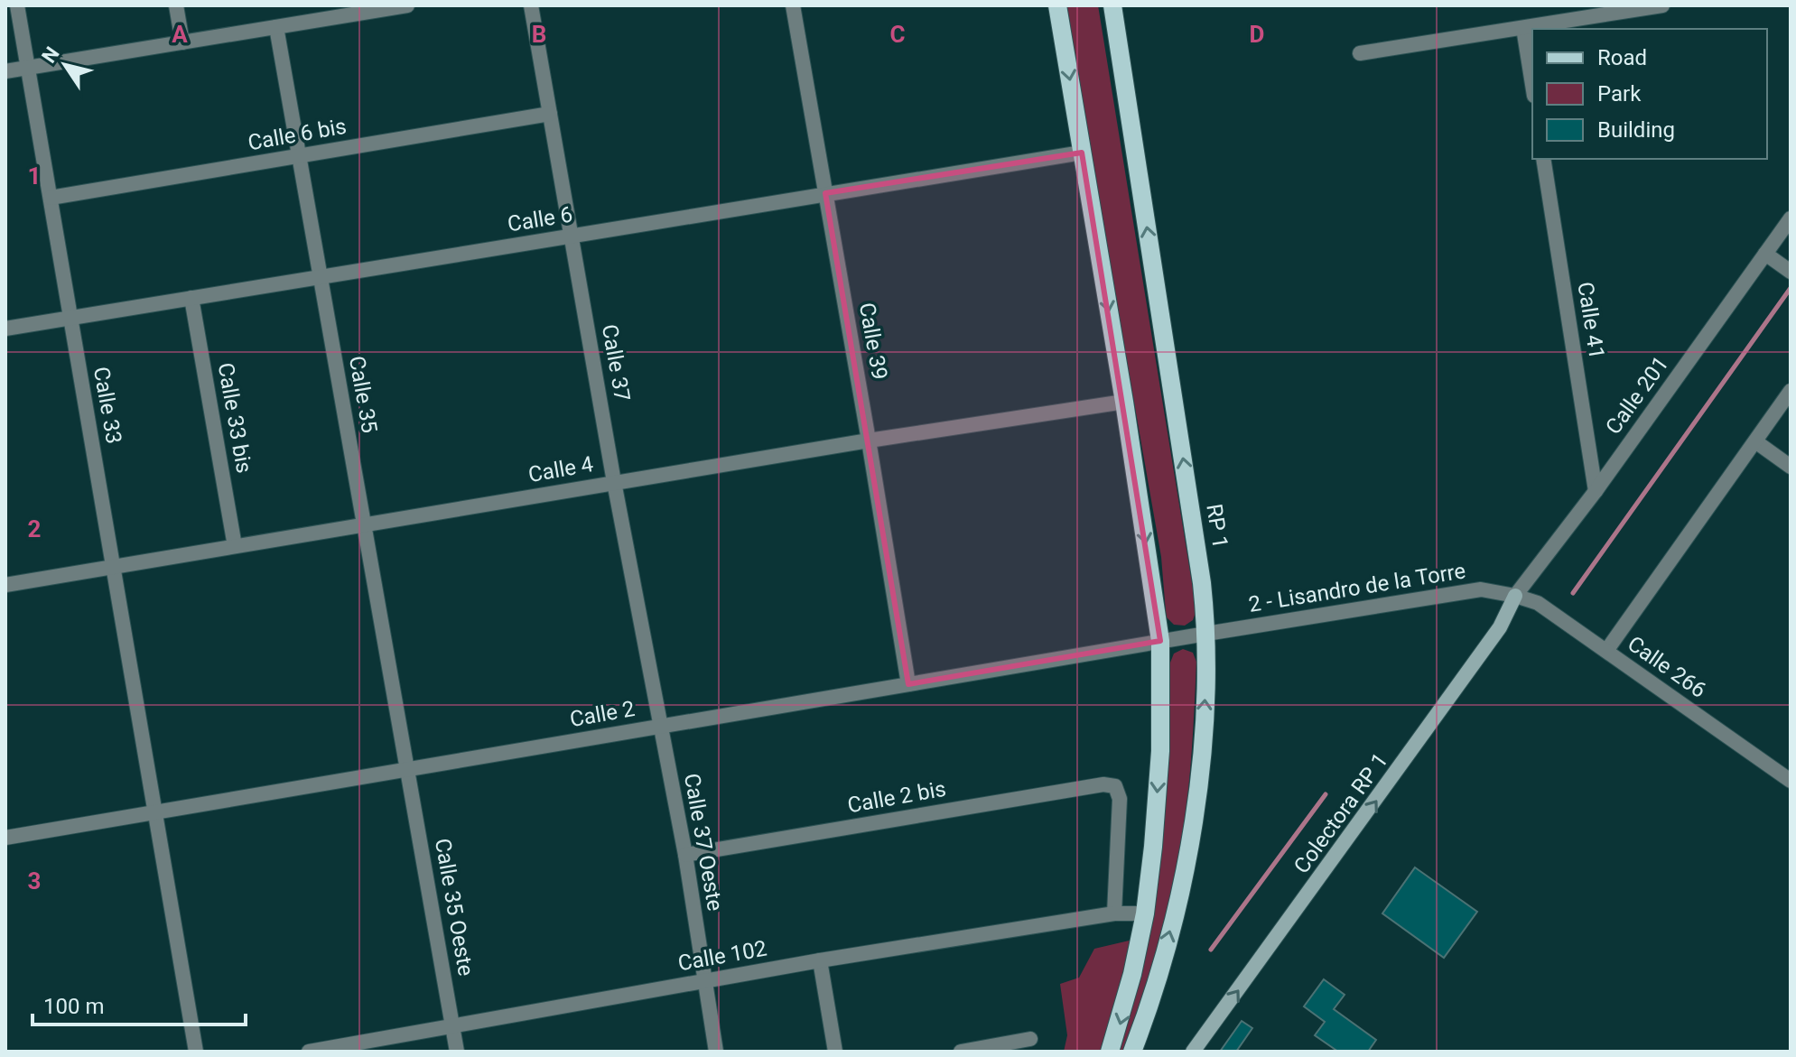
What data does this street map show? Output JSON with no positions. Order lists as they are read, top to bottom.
{
  "streets": {
    "main road": ["RP 1", "Colectora RP 1"],
    "street": [
      "Calle 6 bis",
      "Calle 6",
      "Calle 41",
      "Calle 39",
      "Calle 37",
      "Calle 35",
      "Calle 201",
      "Calle 33",
      "Calle 33 bis",
      "Calle 4",
      "2 - Lisandro de la Torre",
      "Calle 266",
      "Calle 2",
      "Calle 2 bis",
      "Calle 37 Oeste",
      "Calle 35 Oeste",
      "Calle 102"
    ]
  },
  "crossings": [
    ["Calle 6 bis", "Calle 37"],
    ["Calle 6 bis", "Calle 35"],
    ["Calle 6 bis", "Calle 33"],
    ["Calle 6", "Calle 39"],
    ["Calle 6", "Calle 37"],
    ["Calle 6", "Calle 35"],
    ["Calle 6", "Calle 33"],
    ["Calle 6", "Calle 33 bis"],
    ["Calle 41", "Calle 201"],
    ["Calle 39", "Calle 4"],
    ["Calle 39", "Calle 2"],
    ["Calle 37", "Calle 4"],
    ["Calle 37", "Calle 2"],
    ["Calle 37", "Calle 37 Oeste"],
    ["Calle 35", "Calle 4"],
    ["Calle 35", "Calle 2"],
    ["Calle 35", "Calle 35 Oeste"],
    ["Calle 201", "2 - Lisandro de la Torre"],
    ["Calle 201", "Calle 266"],
    ["Calle 201", "Colectora RP 1"],
    ["Calle 33", "Calle 4"],
    ["Calle 33", "Calle 2"],
    ["Calle 33 bis", "Calle 4"],
    ["RP 1", "2 - Lisandro de la Torre"],
    ["RP 1", "Calle 2"],
    ["2 - Lisandro de la Torre", "Calle 266"],
    ["2 - Lisandro de la Torre", "Calle 2"],
    ["2 - Lisandro de la Torre", "Colectora RP 1"],
    ["Calle 266", "Colectora RP 1"],
    ["Calle 2", "Calle 37 Oeste"],
    ["Calle 2", "Calle 35 Oeste"],
    ["Calle 2 bis", "Calle 37 Oeste"],
    ["Calle 2 bis", "Calle 102"],
    ["Calle 37 Oeste", "Calle 102"],
    ["Calle 35 Oeste", "Calle 102"]
  ],
  "one_way": ["Colectora RP 1"],
  "legend": ["Road", "Park", "Building"],
  "scale_bar": "100 m",
  "north": "top left",
  "grid": {
    "columns": [
      "A",
      "B",
      "C",
      "D"
    ],
    "rows": ["1", "2", "3"]
  }
}
